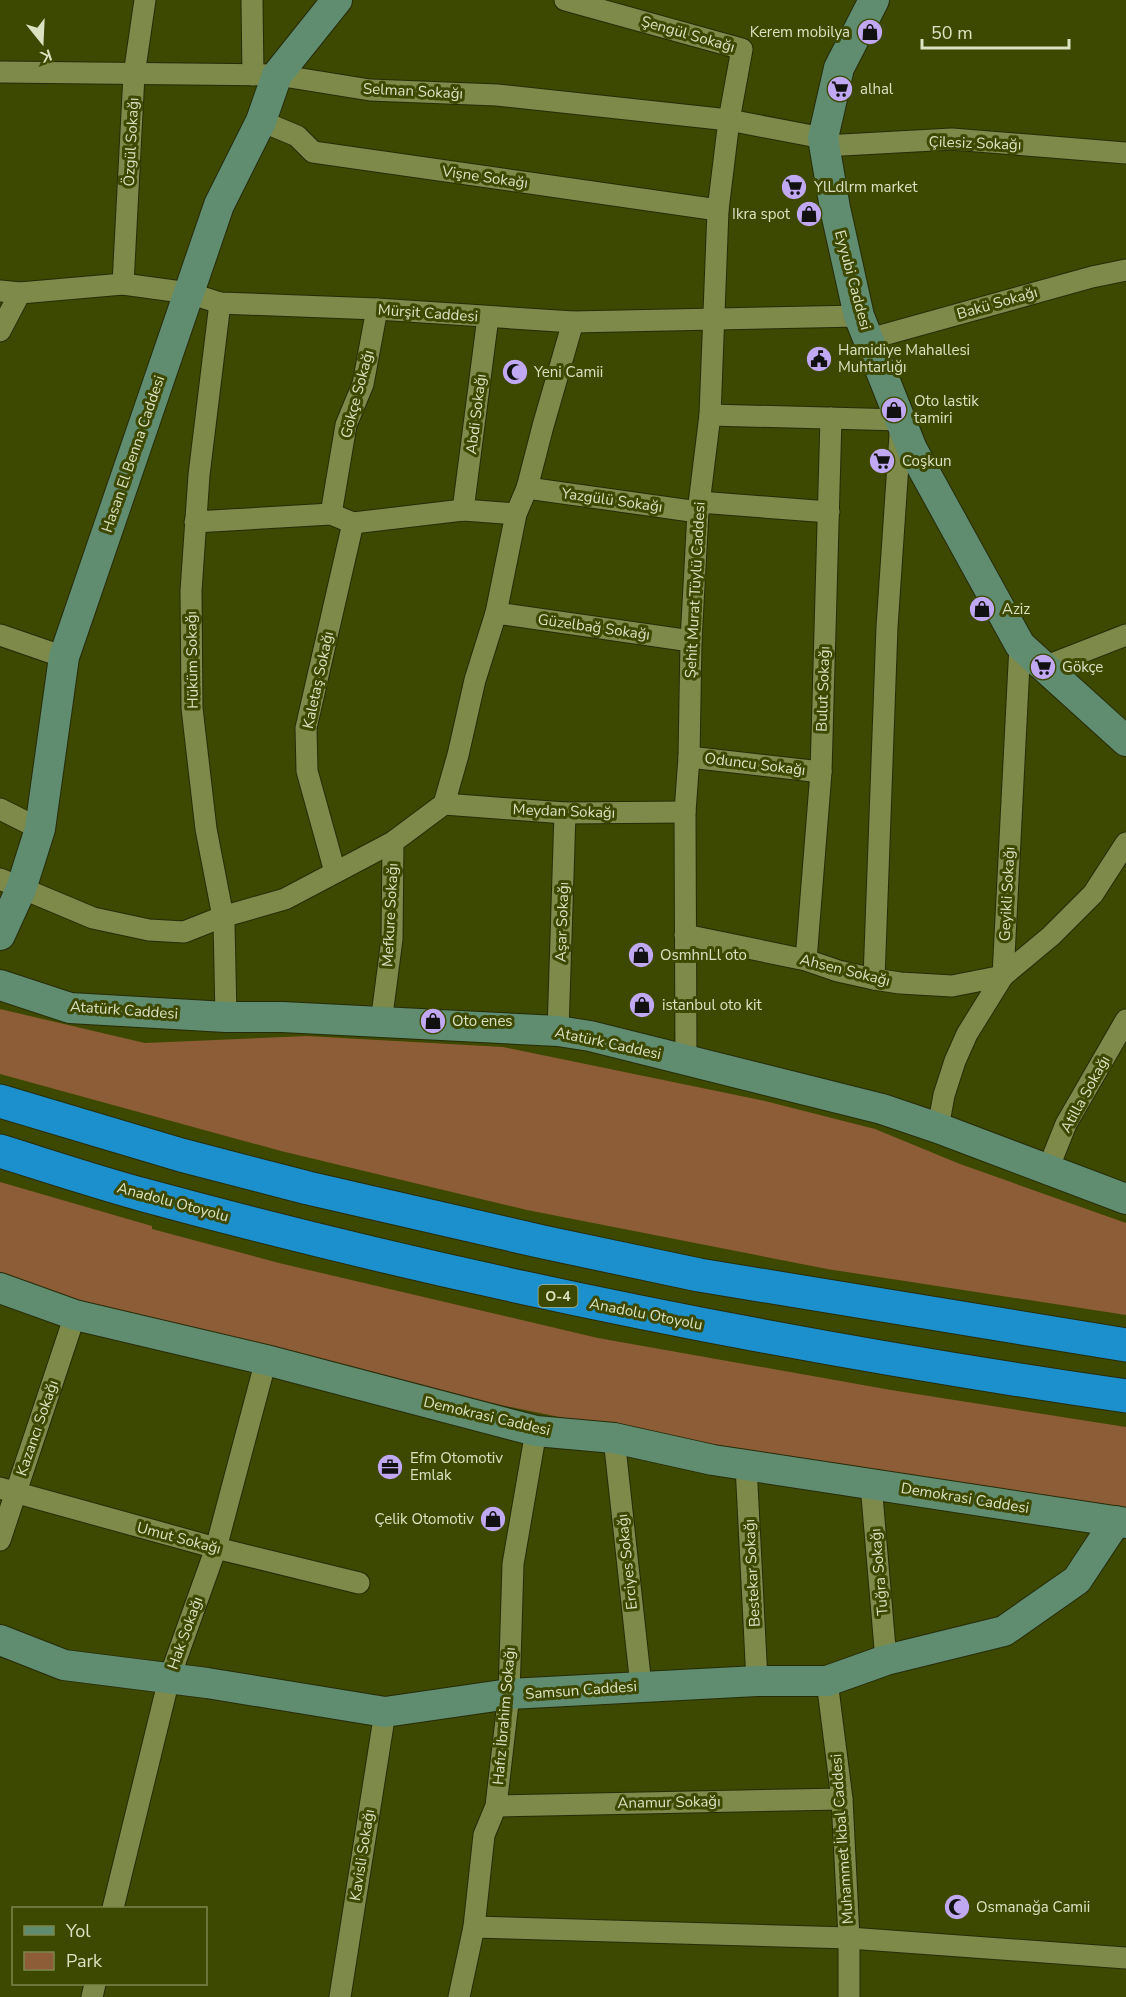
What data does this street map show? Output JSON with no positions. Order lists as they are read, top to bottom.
{
  "streets": {
    "highway": ["Anadolu Otoyolu", "O-4"],
    "street": [
      "Şengül Sokağı",
      "Selman Sokağı",
      "Özgül Sokağı",
      "Çilesiz Sokağı",
      "Vişne Sokağı",
      "Eyyubi Caddesi",
      "Bakü Sokağı",
      "Mürşit Caddesi",
      "Gökçe Sokağı",
      "Abdi Sokağı",
      "Hasan El Benna Caddesi",
      "Yazgülü Sokağı",
      "Şehit Murat Tüylü Caddesi",
      "Güzelbağ Sokağı",
      "Hüküm Sokağı",
      "Kaletaş Sokağı",
      "Bulut Sokağı",
      "Oduncu Sokağı",
      "Meydan Sokağı",
      "Geyikli Sokağı",
      "Mefkure Sokağı",
      "Aşar Sokağı",
      "Ahsen Sokağı",
      "Atatürk Caddesi",
      "Atilla Sokağı",
      "Demokrasi Caddesi",
      "Kazancı Sokağı",
      "Umut Sokağı",
      "Erciyes Sokağı",
      "Tuğra Sokağı",
      "Bestekar Sokağı",
      "Hak Sokağı",
      "Samsun Caddesi",
      "Hafız İbrahim Sokağı",
      "Anamur Sokağı",
      "Muhammet İkbal Caddesi",
      "Kavisli Sokağı"
    ]
  },
  "crossings": [
    ["Şengül Sokağı", "Selman Sokağı"],
    ["Şengül Sokağı", "Şehit Murat Tüylü Caddesi"],
    ["Selman Sokağı", "Özgül Sokağı"],
    ["Selman Sokağı", "Çilesiz Sokağı"],
    ["Selman Sokağı", "Eyyubi Caddesi"],
    ["Selman Sokağı", "Hasan El Benna Caddesi"],
    ["Selman Sokağı", "Şehit Murat Tüylü Caddesi"],
    ["Özgül Sokağı", "Mürşit Caddesi"],
    ["Çilesiz Sokağı", "Eyyubi Caddesi"],
    ["Vişne Sokağı", "Hasan El Benna Caddesi"],
    ["Vişne Sokağı", "Şehit Murat Tüylü Caddesi"],
    ["Eyyubi Caddesi", "Bakü Sokağı"],
    ["Eyyubi Caddesi", "Mürşit Caddesi"],
    ["Eyyubi Caddesi", "Geyikli Sokağı"],
    ["Bakü Sokağı", "Mürşit Caddesi"],
    ["Mürşit Caddesi", "Gökçe Sokağı"],
    ["Mürşit Caddesi", "Abdi Sokağı"],
    ["Mürşit Caddesi", "Hasan El Benna Caddesi"],
    ["Mürşit Caddesi", "Şehit Murat Tüylü Caddesi"],
    ["Mürşit Caddesi", "Hüküm Sokağı"],
    ["Yazgülü Sokağı", "Şehit Murat Tüylü Caddesi"],
    ["Yazgülü Sokağı", "Bulut Sokağı"],
    ["Şehit Murat Tüylü Caddesi", "Güzelbağ Sokağı"],
    ["Şehit Murat Tüylü Caddesi", "Oduncu Sokağı"],
    ["Şehit Murat Tüylü Caddesi", "Meydan Sokağı"],
    ["Şehit Murat Tüylü Caddesi", "Ahsen Sokağı"],
    ["Şehit Murat Tüylü Caddesi", "Atatürk Caddesi"],
    ["Hüküm Sokağı", "Atatürk Caddesi"],
    ["Bulut Sokağı", "Oduncu Sokağı"],
    ["Bulut Sokağı", "Ahsen Sokağı"],
    ["Meydan Sokağı", "Aşar Sokağı"],
    ["Geyikli Sokağı", "Ahsen Sokağı"],
    ["Geyikli Sokağı", "Atatürk Caddesi"],
    ["Mefkure Sokağı", "Atatürk Caddesi"],
    ["Aşar Sokağı", "Atatürk Caddesi"],
    ["Atatürk Caddesi", "Atilla Sokağı"],
    ["Demokrasi Caddesi", "Kazancı Sokağı"],
    ["Demokrasi Caddesi", "Erciyes Sokağı"],
    ["Demokrasi Caddesi", "Tuğra Sokağı"],
    ["Demokrasi Caddesi", "Bestekar Sokağı"],
    ["Demokrasi Caddesi", "Hak Sokağı"],
    ["Demokrasi Caddesi", "Samsun Caddesi"],
    ["Demokrasi Caddesi", "Hafız İbrahim Sokağı"],
    ["Kazancı Sokağı", "Umut Sokağı"],
    ["Umut Sokağı", "Hak Sokağı"],
    ["Erciyes Sokağı", "Samsun Caddesi"],
    ["Tuğra Sokağı", "Samsun Caddesi"],
    ["Bestekar Sokağı", "Samsun Caddesi"],
    ["Hak Sokağı", "Samsun Caddesi"],
    ["Samsun Caddesi", "Hafız İbrahim Sokağı"],
    ["Samsun Caddesi", "Muhammet İkbal Caddesi"],
    ["Samsun Caddesi", "Kavisli Sokağı"],
    ["Hafız İbrahim Sokağı", "Anamur Sokağı"],
    ["Anamur Sokağı", "Muhammet İkbal Caddesi"]
  ],
  "places": {
    "shop": [
      "Kerem mobilya",
      "Ikra spot",
      "Oto lastik tamiri",
      "Aziz",
      "OsmhnLl oto",
      "istanbul oto kit",
      "Oto enes",
      "Çelik Otomotiv"
    ],
    "supermarket": [
      "alhal",
      "YlLdlrm market",
      "Coşkun",
      "Gökçe"
    ],
    "public building": ["Hamidiye Mahallesi Muhtarlığı"],
    "mosque": ["Yeni Camii", "Osmanağa Camii"],
    "office": ["Efm Otomotiv Emlak"]
  },
  "legend": ["Yol", "Park"],
  "scale_bar": "50 m",
  "north": "bottom"
}
